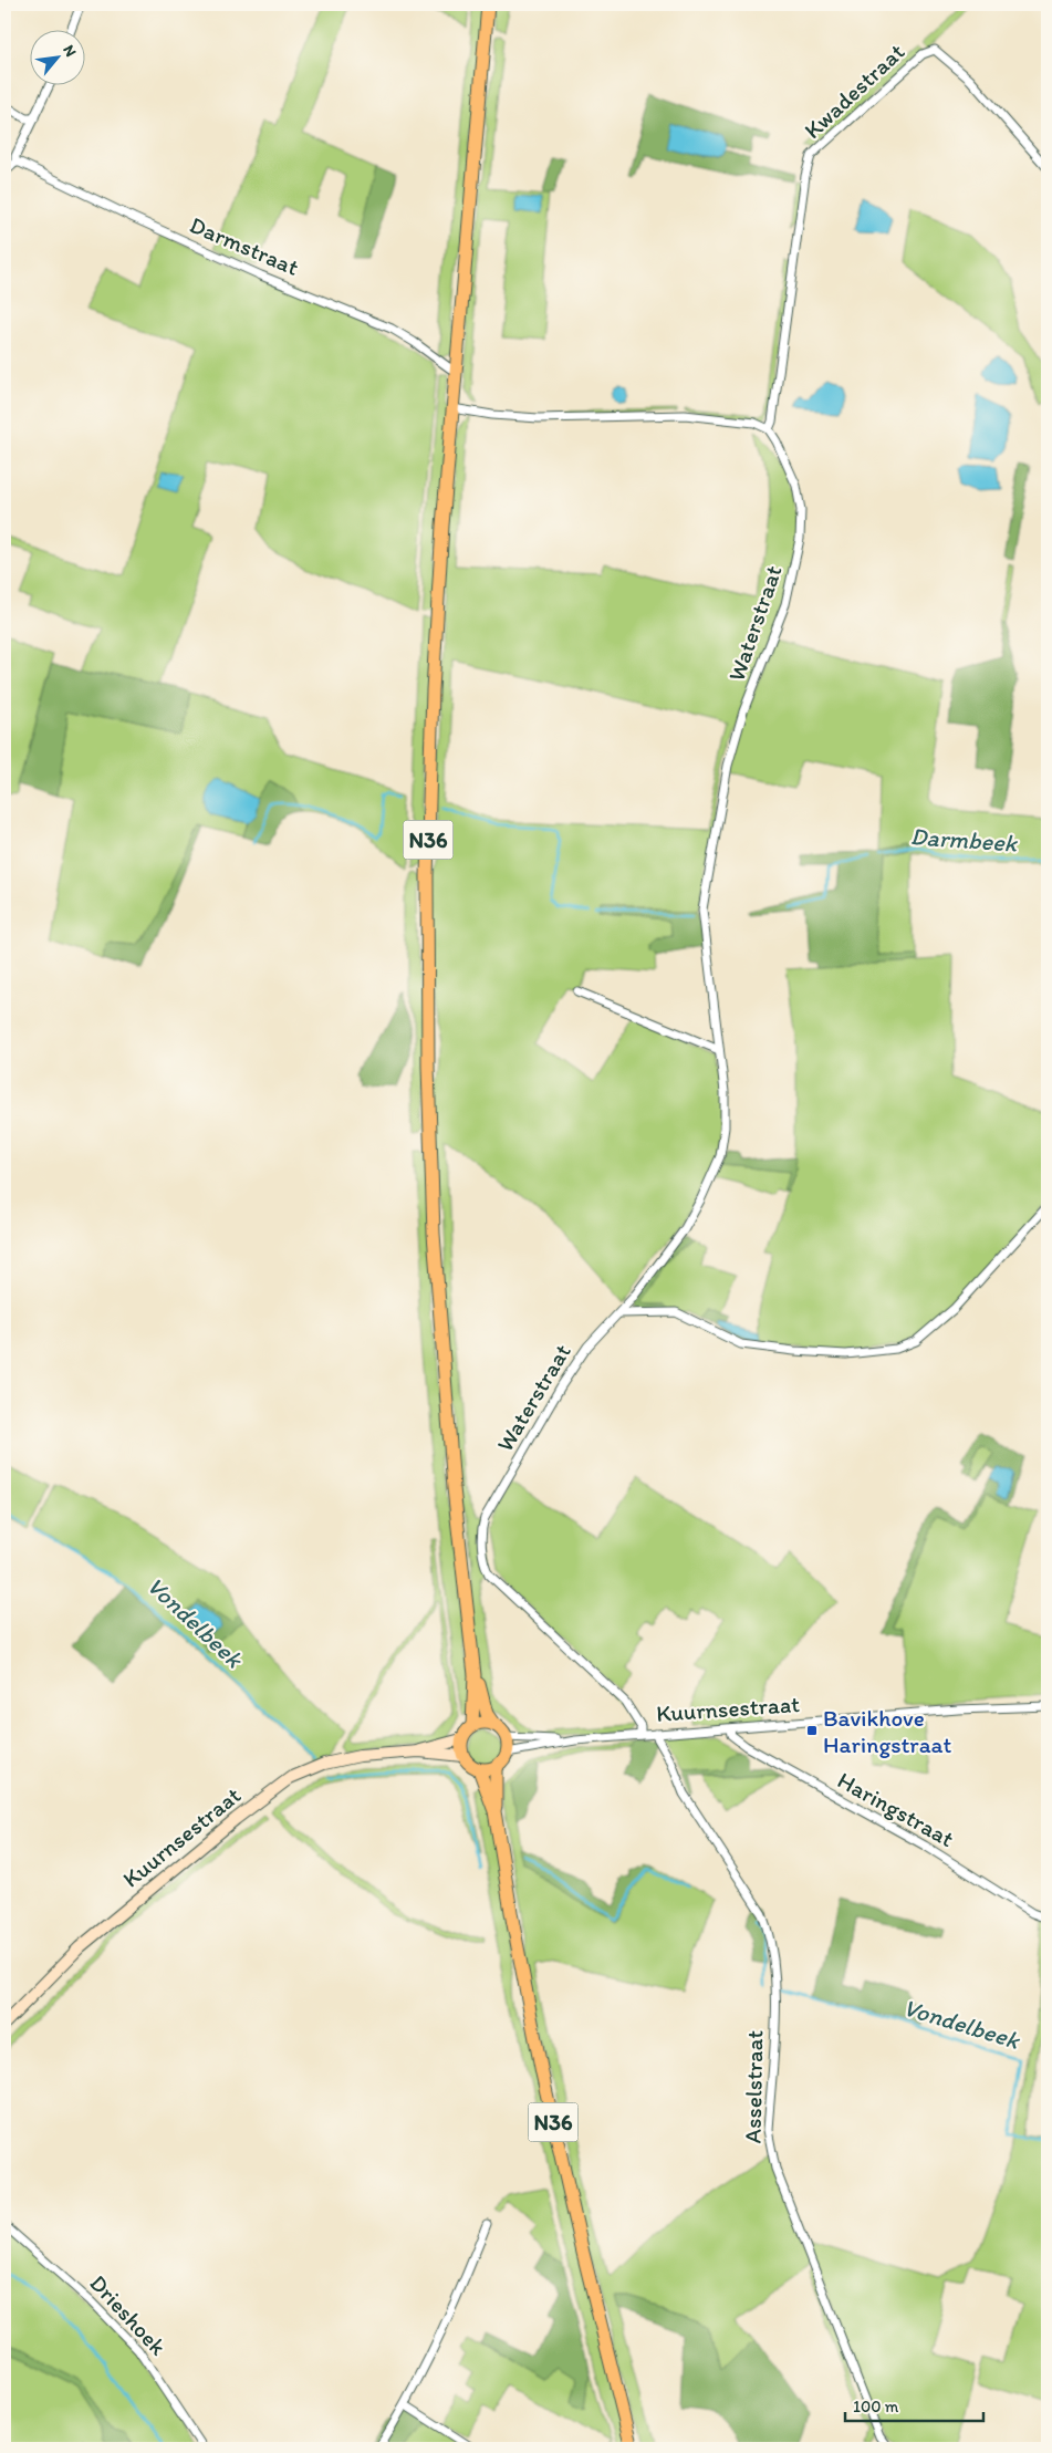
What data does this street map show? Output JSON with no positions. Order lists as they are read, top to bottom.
{
  "streets": {
    "main road": ["N36"],
    "street": [
      "Kwadestraat",
      "Darmstraat",
      "Waterstraat",
      "Kuurnsestraat",
      "Haringstraat",
      "Asselstraat",
      "Drieshoek"
    ]
  },
  "crossings": [
    ["Kwadestraat", "Waterstraat"],
    ["Darmstraat", "N36"],
    ["Waterstraat", "Kuurnsestraat"],
    ["N36", "Kuurnsestraat"],
    ["Kuurnsestraat", "Haringstraat"],
    ["Kuurnsestraat", "Asselstraat"]
  ],
  "water": ["Darmbeek", "Vondelbeek"],
  "places": {
    "transit": ["Bavikhove Haringstraat"]
  },
  "scale_bar": "100 m",
  "north": "top right"
}
